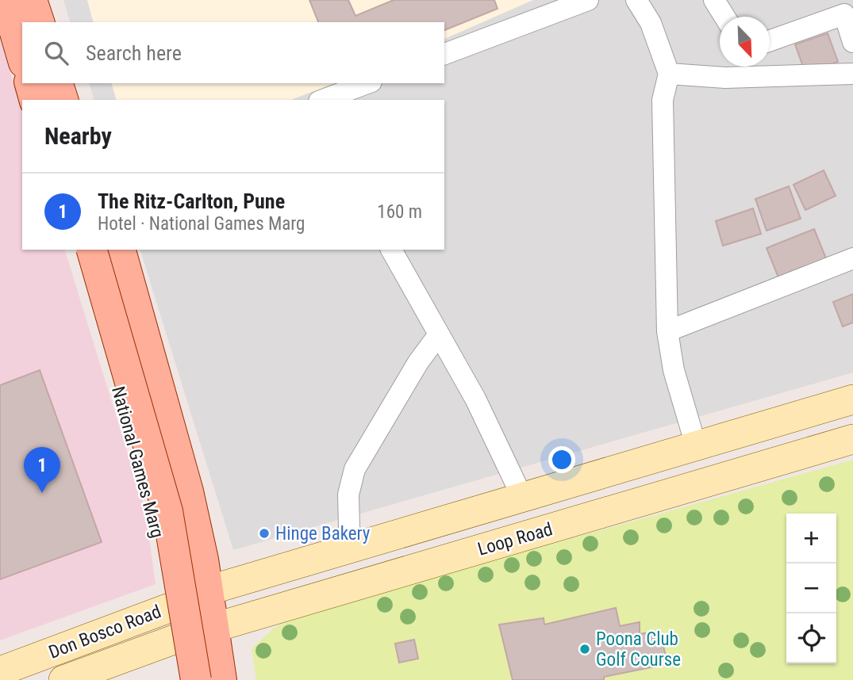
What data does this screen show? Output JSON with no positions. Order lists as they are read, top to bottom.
{
  "streets": {
    "main road": ["National Games Marg", "Loop Road", "Don Bosco Road"]
  },
  "crossings": [
    ["National Games Marg", "Loop Road"],
    ["National Games Marg", "Don Bosco Road"],
    ["Loop Road", "Don Bosco Road"]
  ],
  "places": ["Hinge Bakery", "Poona Club Golf Course"],
  "north": "bottom right",
  "page": {
    "search": "Search here",
    "heading": "Nearby",
    "list": [
      {
        "mark": "1",
        "name": "The Ritz-Carlton, Pune",
        "note": "Hotel · National Games Marg",
        "value": "160 m"
      }
    ],
    "pins": "1",
    "map_buttons": ["+", "−"]
  }
}
